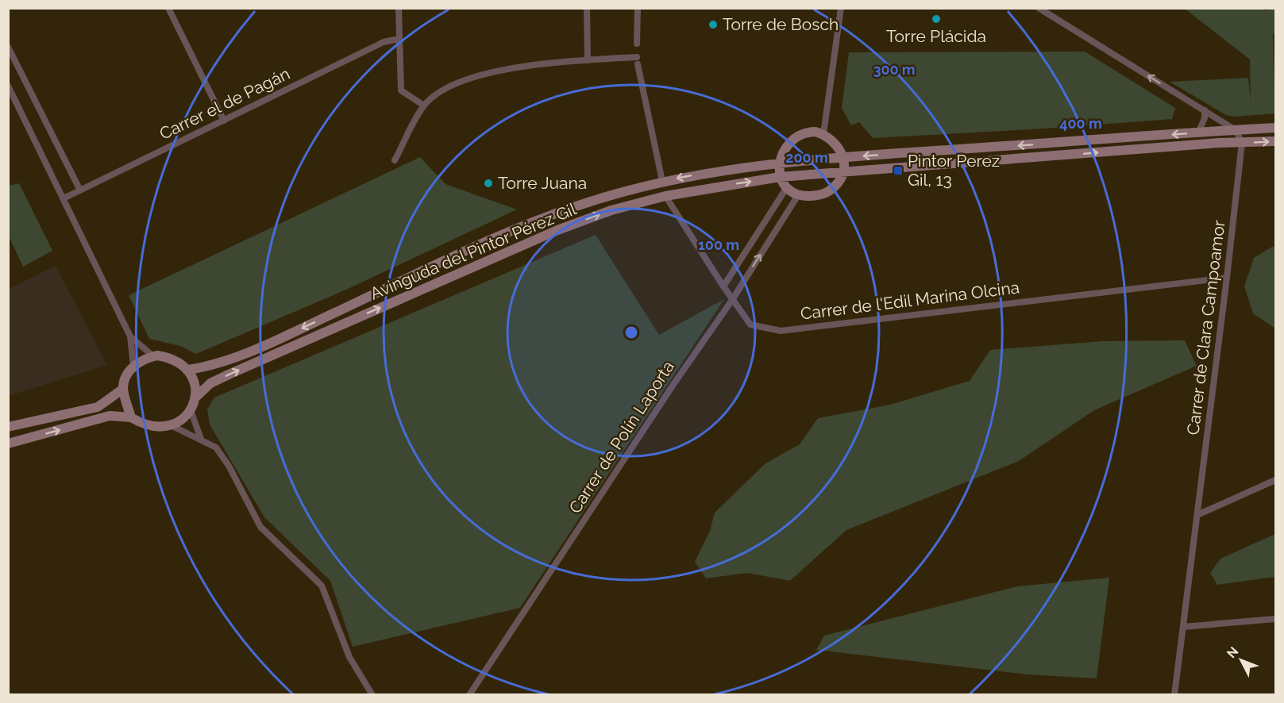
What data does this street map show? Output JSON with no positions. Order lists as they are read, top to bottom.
{
  "streets": {
    "main road": ["Avinguda del Pintor Pérez Gil"],
    "street": [
      "Carrer el de Pagán",
      "Carrer de l'Edil Marina Olcina",
      "Carrer de Clara Campoamor",
      "Carrer de Polín Laporta"
    ]
  },
  "crossings": [
    ["Avinguda del Pintor Pérez Gil", "Carrer de l'Edil Marina Olcina"],
    ["Avinguda del Pintor Pérez Gil", "Carrer de Clara Campoamor"],
    ["Carrer de l'Edil Marina Olcina", "Carrer de Clara Campoamor"],
    ["Carrer de l'Edil Marina Olcina", "Carrer de Polín Laporta"]
  ],
  "places": {
    "other": ["Torre Plácida", "Torre de Bosch", "Torre Juana"],
    "transit": ["Pintor Perez Gil, 13"]
  },
  "north": "top left",
  "rings": [
    "300 m",
    "400 m",
    "200 m",
    "100 m"
  ]
}
